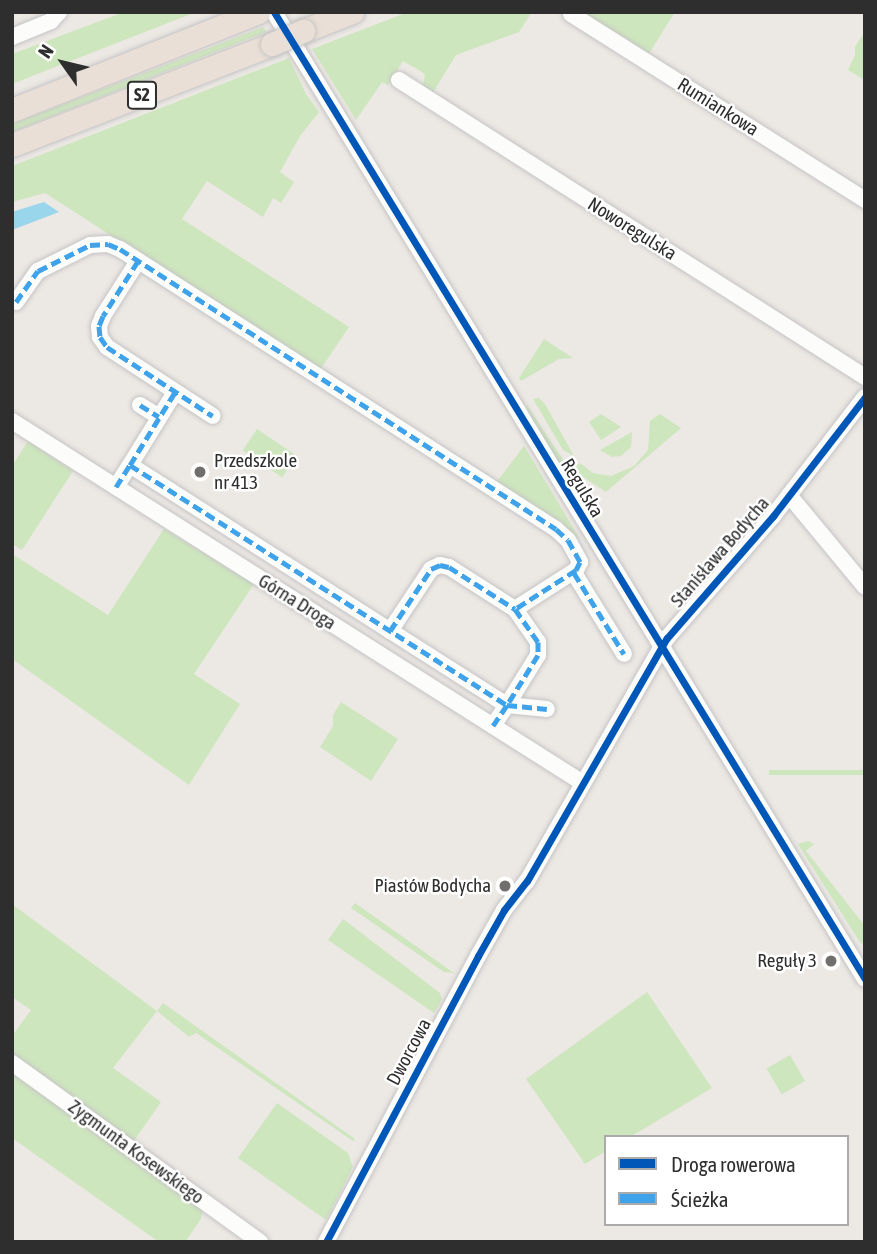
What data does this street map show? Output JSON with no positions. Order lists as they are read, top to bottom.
{
  "streets": {
    "highway": ["S2"],
    "street": [
      "Rumiankowa",
      "Noworegulska",
      "Regulska",
      "Stanisława Bodycha",
      "Górna Droga",
      "Dworcowa",
      "Zygmunta Kosewskiego"
    ]
  },
  "crossings": [
    ["Regulska", "Stanisława Bodycha"],
    ["Stanisława Bodycha", "Górna Droga"],
    ["Stanisława Bodycha", "Dworcowa"]
  ],
  "places": ["Przedszkole nr 413", "Piastów Bodycha", "Reguły 3"],
  "legend": ["Droga rowerowa", "Ścieżka"],
  "north": "top left"
}
